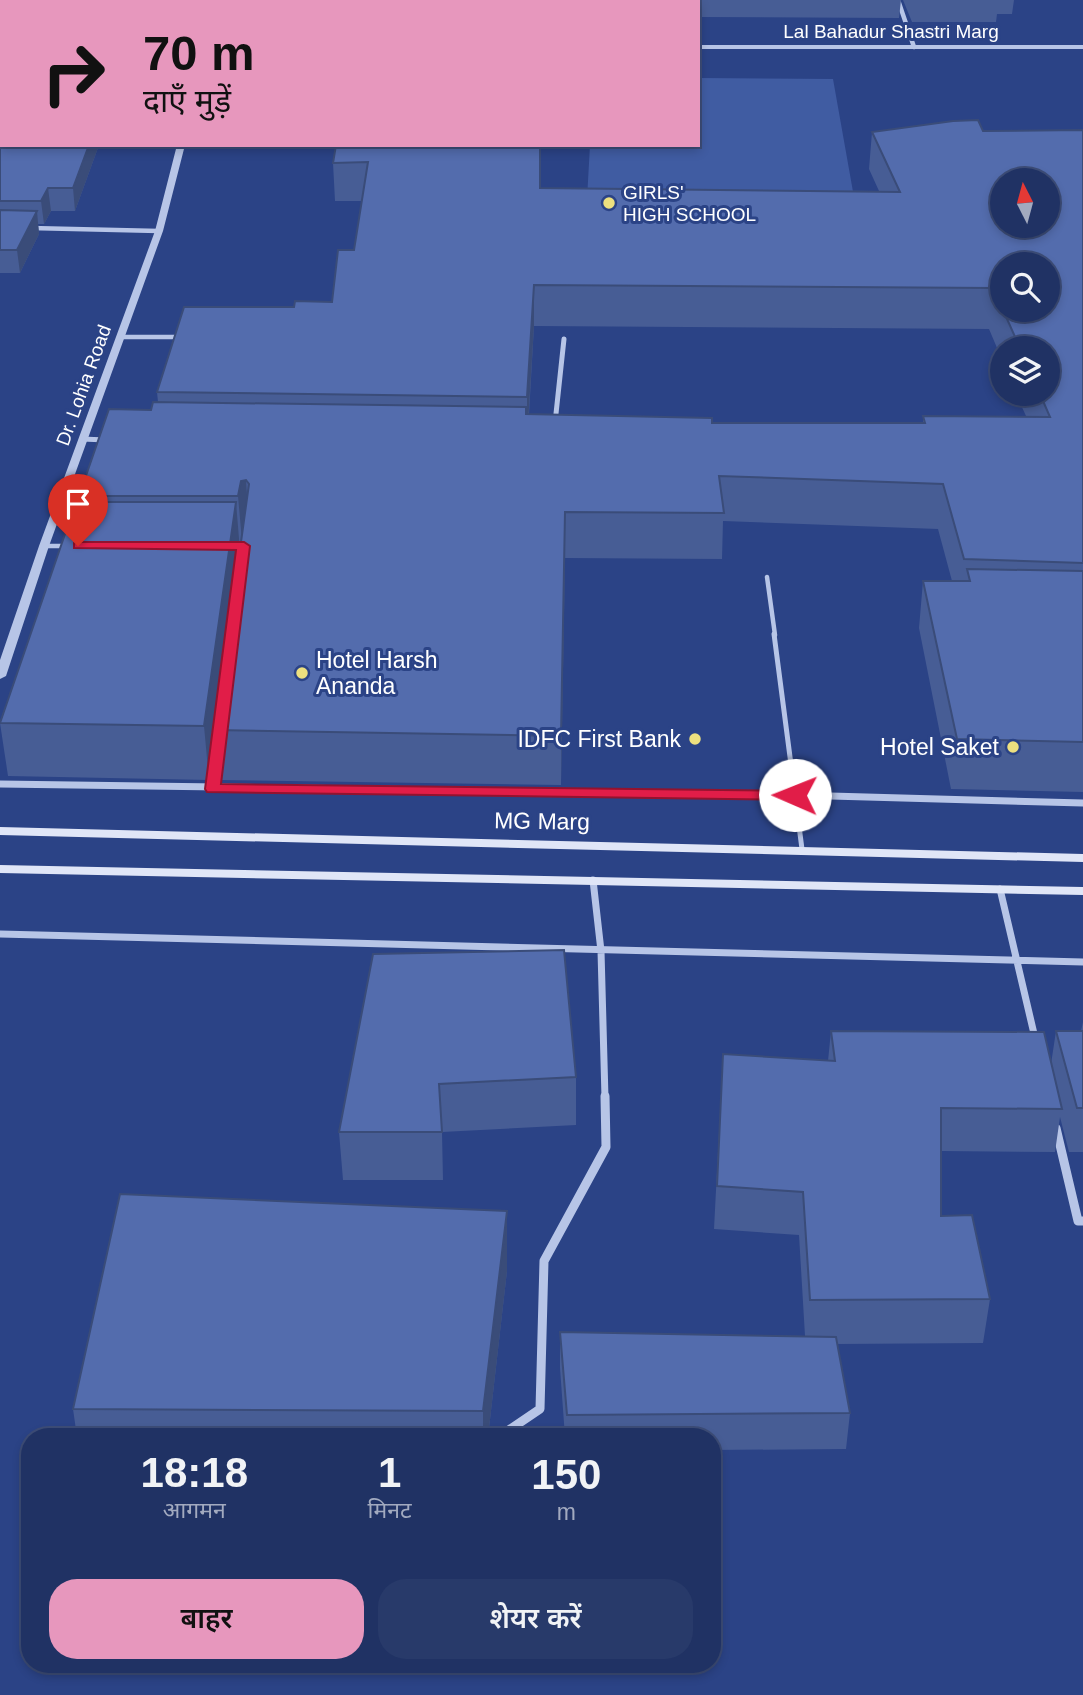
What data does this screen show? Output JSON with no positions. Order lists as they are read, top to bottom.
{
  "streets": {
    "main road": ["MG Marg"],
    "street": ["Lal Bahadur Shastri Marg", "Dr. Lohia Road"]
  },
  "places": [
    "GIRLS' HIGH SCHOOL",
    "Hotel Harsh Ananda",
    "IDFC First Bank",
    "Hotel Saket"
  ],
  "north": "top",
  "page": {
    "turn": ["70 m", "दाएँ मुड़ें"],
    "eta": [
      "18:18",
      "आगमन",
      "1",
      "मिनट",
      "150",
      "m"
    ],
    "buttons": ["बाहर", "शेयर करें"]
  }
}
